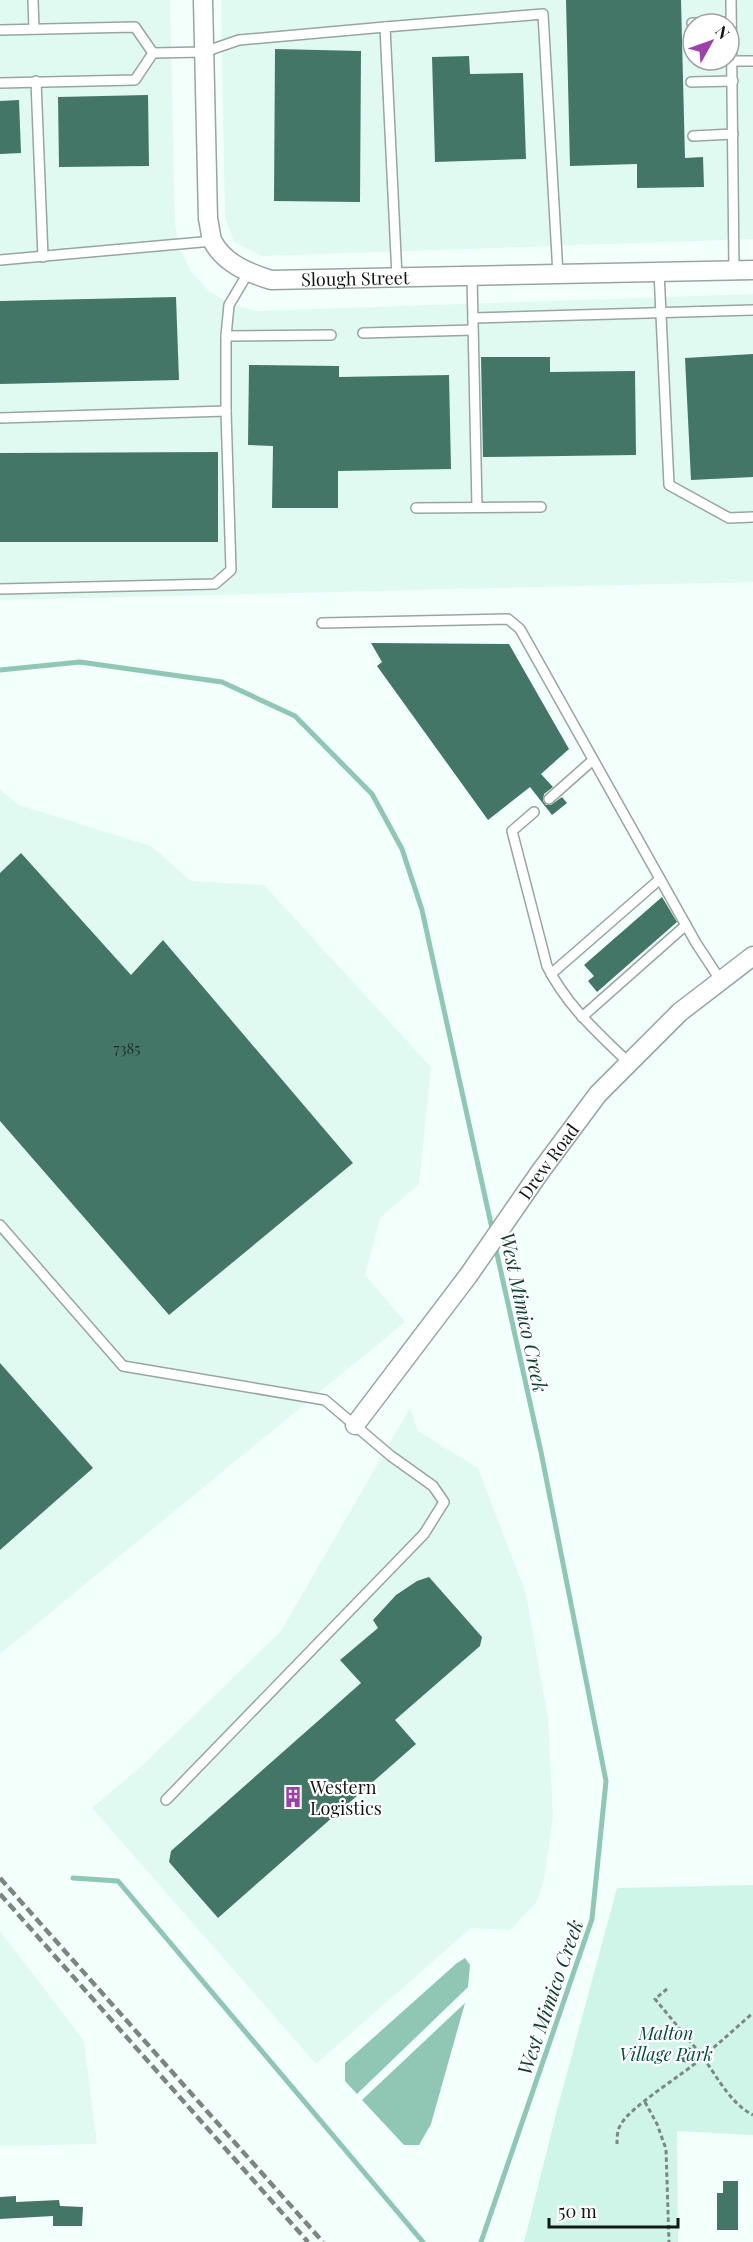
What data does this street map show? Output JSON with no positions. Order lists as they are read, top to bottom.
{
  "streets": {
    "street": ["Slough Street", "Drew Road"]
  },
  "water": ["West Mimico Creek"],
  "parks": ["Malton Village Park"],
  "places": {
    "building": ["Western Logistics"]
  },
  "house_numbers": ["7385"],
  "scale_bar": "50 m",
  "north": "top right"
}
